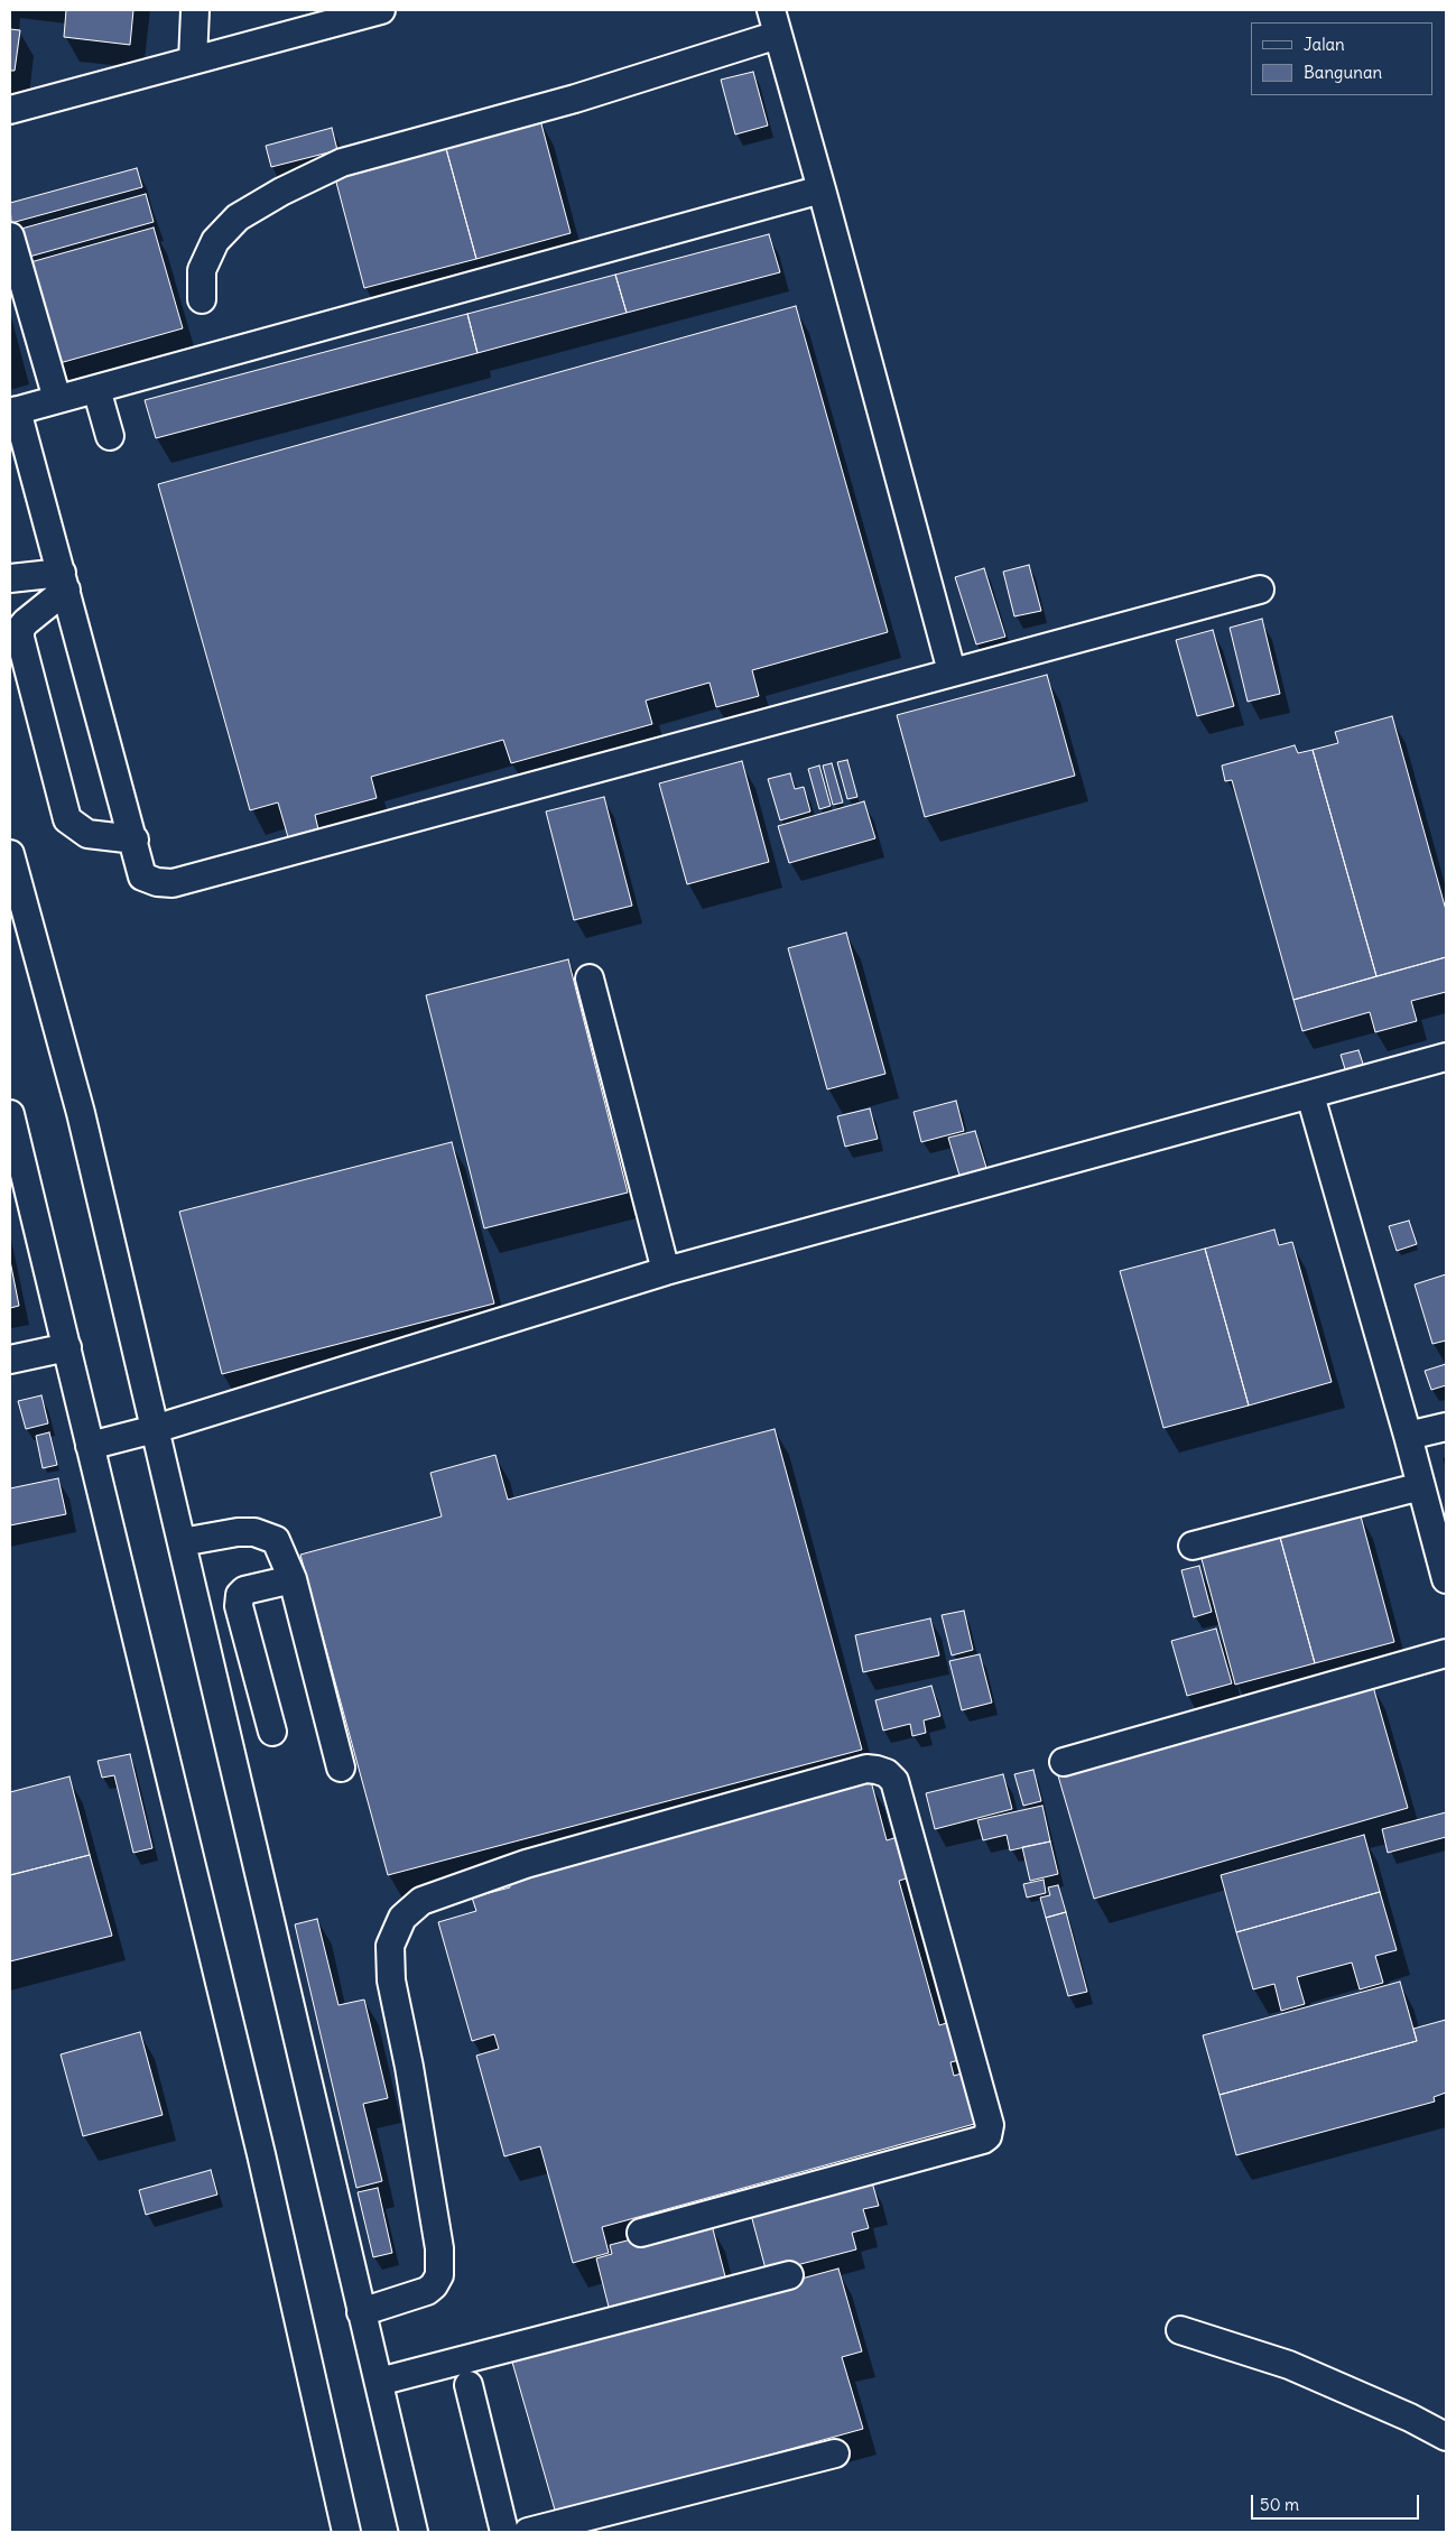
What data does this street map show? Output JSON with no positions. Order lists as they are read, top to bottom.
{
  "legend": ["Jalan", "Bangunan"],
  "scale_bar": "50 m"
}
